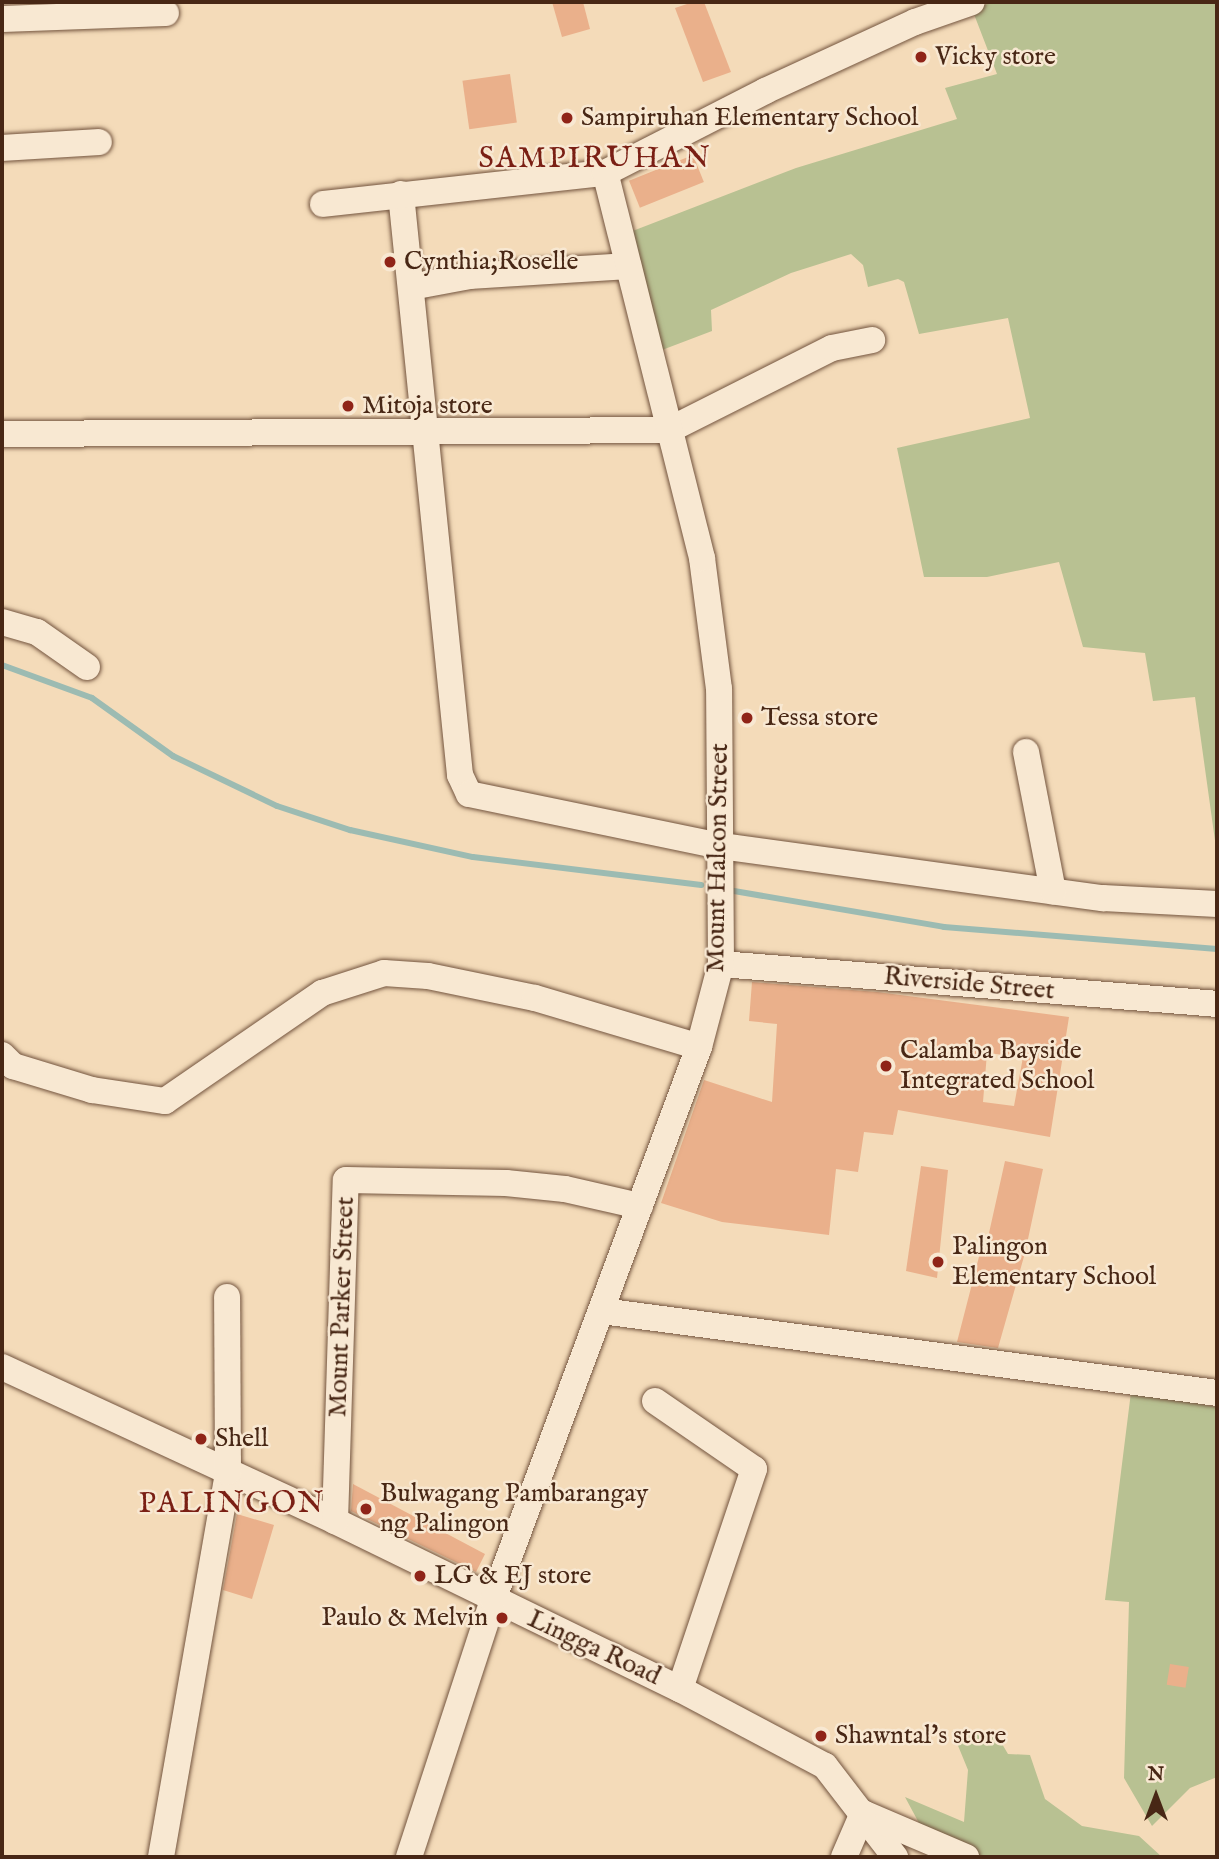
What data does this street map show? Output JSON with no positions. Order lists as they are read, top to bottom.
{
  "streets": {
    "street": [
      "Mount Halcon Street",
      "Riverside Street",
      "Mount Parker Street",
      "Lingga Road"
    ]
  },
  "crossings": [
    ["Mount Halcon Street", "Riverside Street"],
    ["Mount Halcon Street", "Mount Parker Street"],
    ["Mount Halcon Street", "Lingga Road"],
    ["Mount Parker Street", "Lingga Road"]
  ],
  "districts": ["SAMPIRUHAN", "PALINGON"],
  "places": [
    "Vicky store",
    "Sampiruhan Elementary School",
    "Cynthia;Roselle",
    "Mitoja store",
    "Tessa store",
    "Calamba Bayside Integrated School",
    "Palingon Elementary School",
    "Shell",
    "Bulwagang Pambarangay ng Palingon",
    "LG & EJ store",
    "Paulo & Melvin",
    "Shawntal's store"
  ],
  "north": "top"
}
